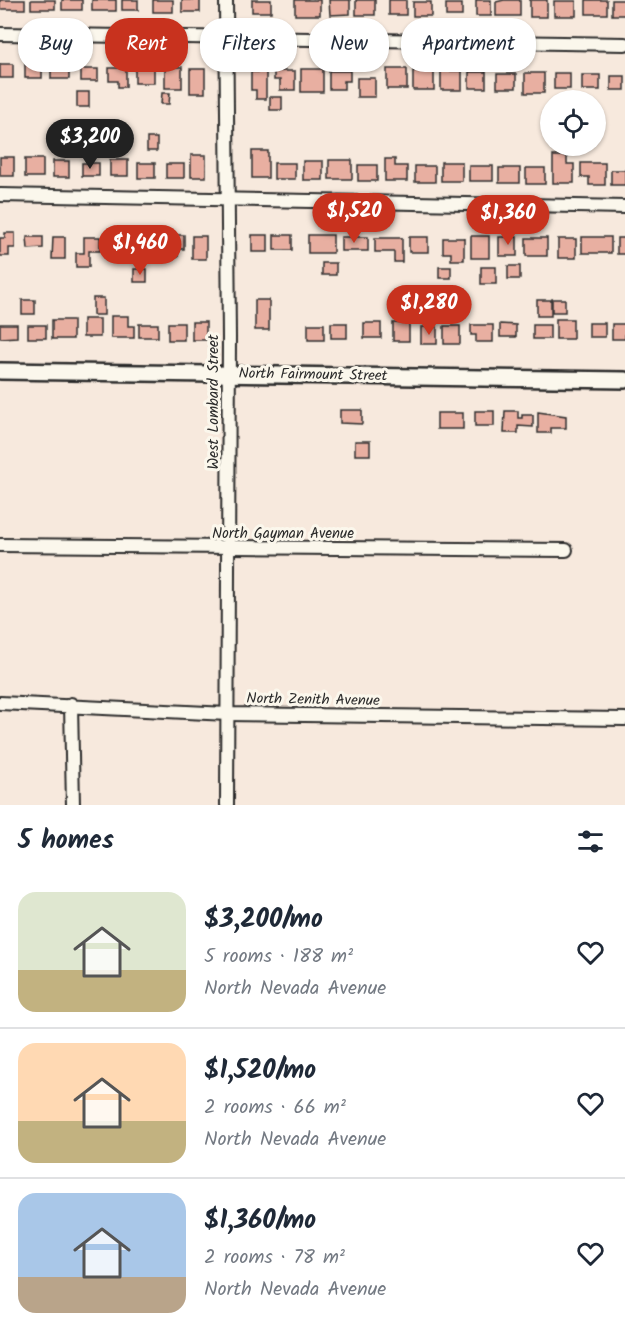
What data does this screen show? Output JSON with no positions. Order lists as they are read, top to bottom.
{
  "streets": {
    "street": [
      "North Fairmount Street",
      "West Lombard Street",
      "North Gayman Avenue",
      "North Zenith Avenue"
    ]
  },
  "crossings": [
    ["North Fairmount Street", "West Lombard Street"],
    ["West Lombard Street", "North Gayman Avenue"],
    ["West Lombard Street", "North Zenith Avenue"]
  ],
  "page": {
    "chip": [
      "Buy",
      "Rent",
      "Filters",
      "New",
      "Apartment"
    ],
    "price": [
      "$3,200",
      "$1,520",
      "$1,360",
      "$1,460",
      "$1,280"
    ],
    "heading": "5 homes",
    "list": [
      {
        "name": "$3,200/mo",
        "note": "5 rooms · 188 m² · North Nevada Avenue"
      },
      {
        "name": "$1,520/mo",
        "note": "2 rooms · 66 m² · North Nevada Avenue"
      },
      {
        "name": "$1,360/mo",
        "note": "2 rooms · 78 m² · North Nevada Avenue"
      }
    ]
  }
}
